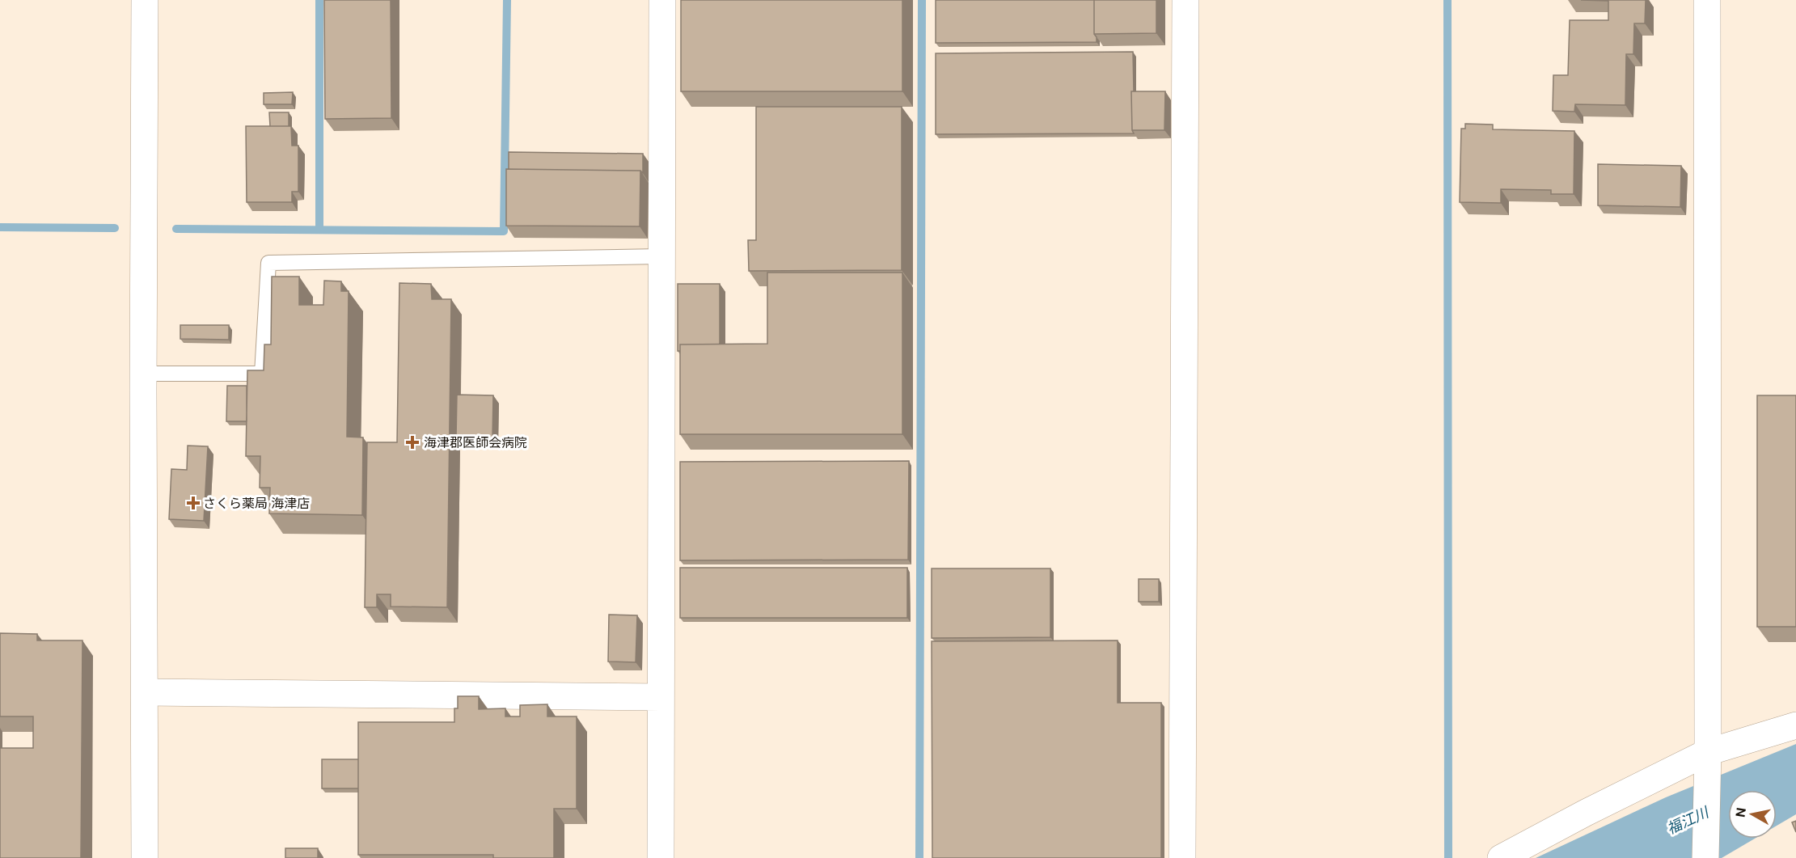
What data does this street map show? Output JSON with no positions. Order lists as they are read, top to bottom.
{
  "water": ["福江川"],
  "places": {
    "health": ["海津郡医師会病院", "さくら薬局 海津店"]
  },
  "north": "left"
}
